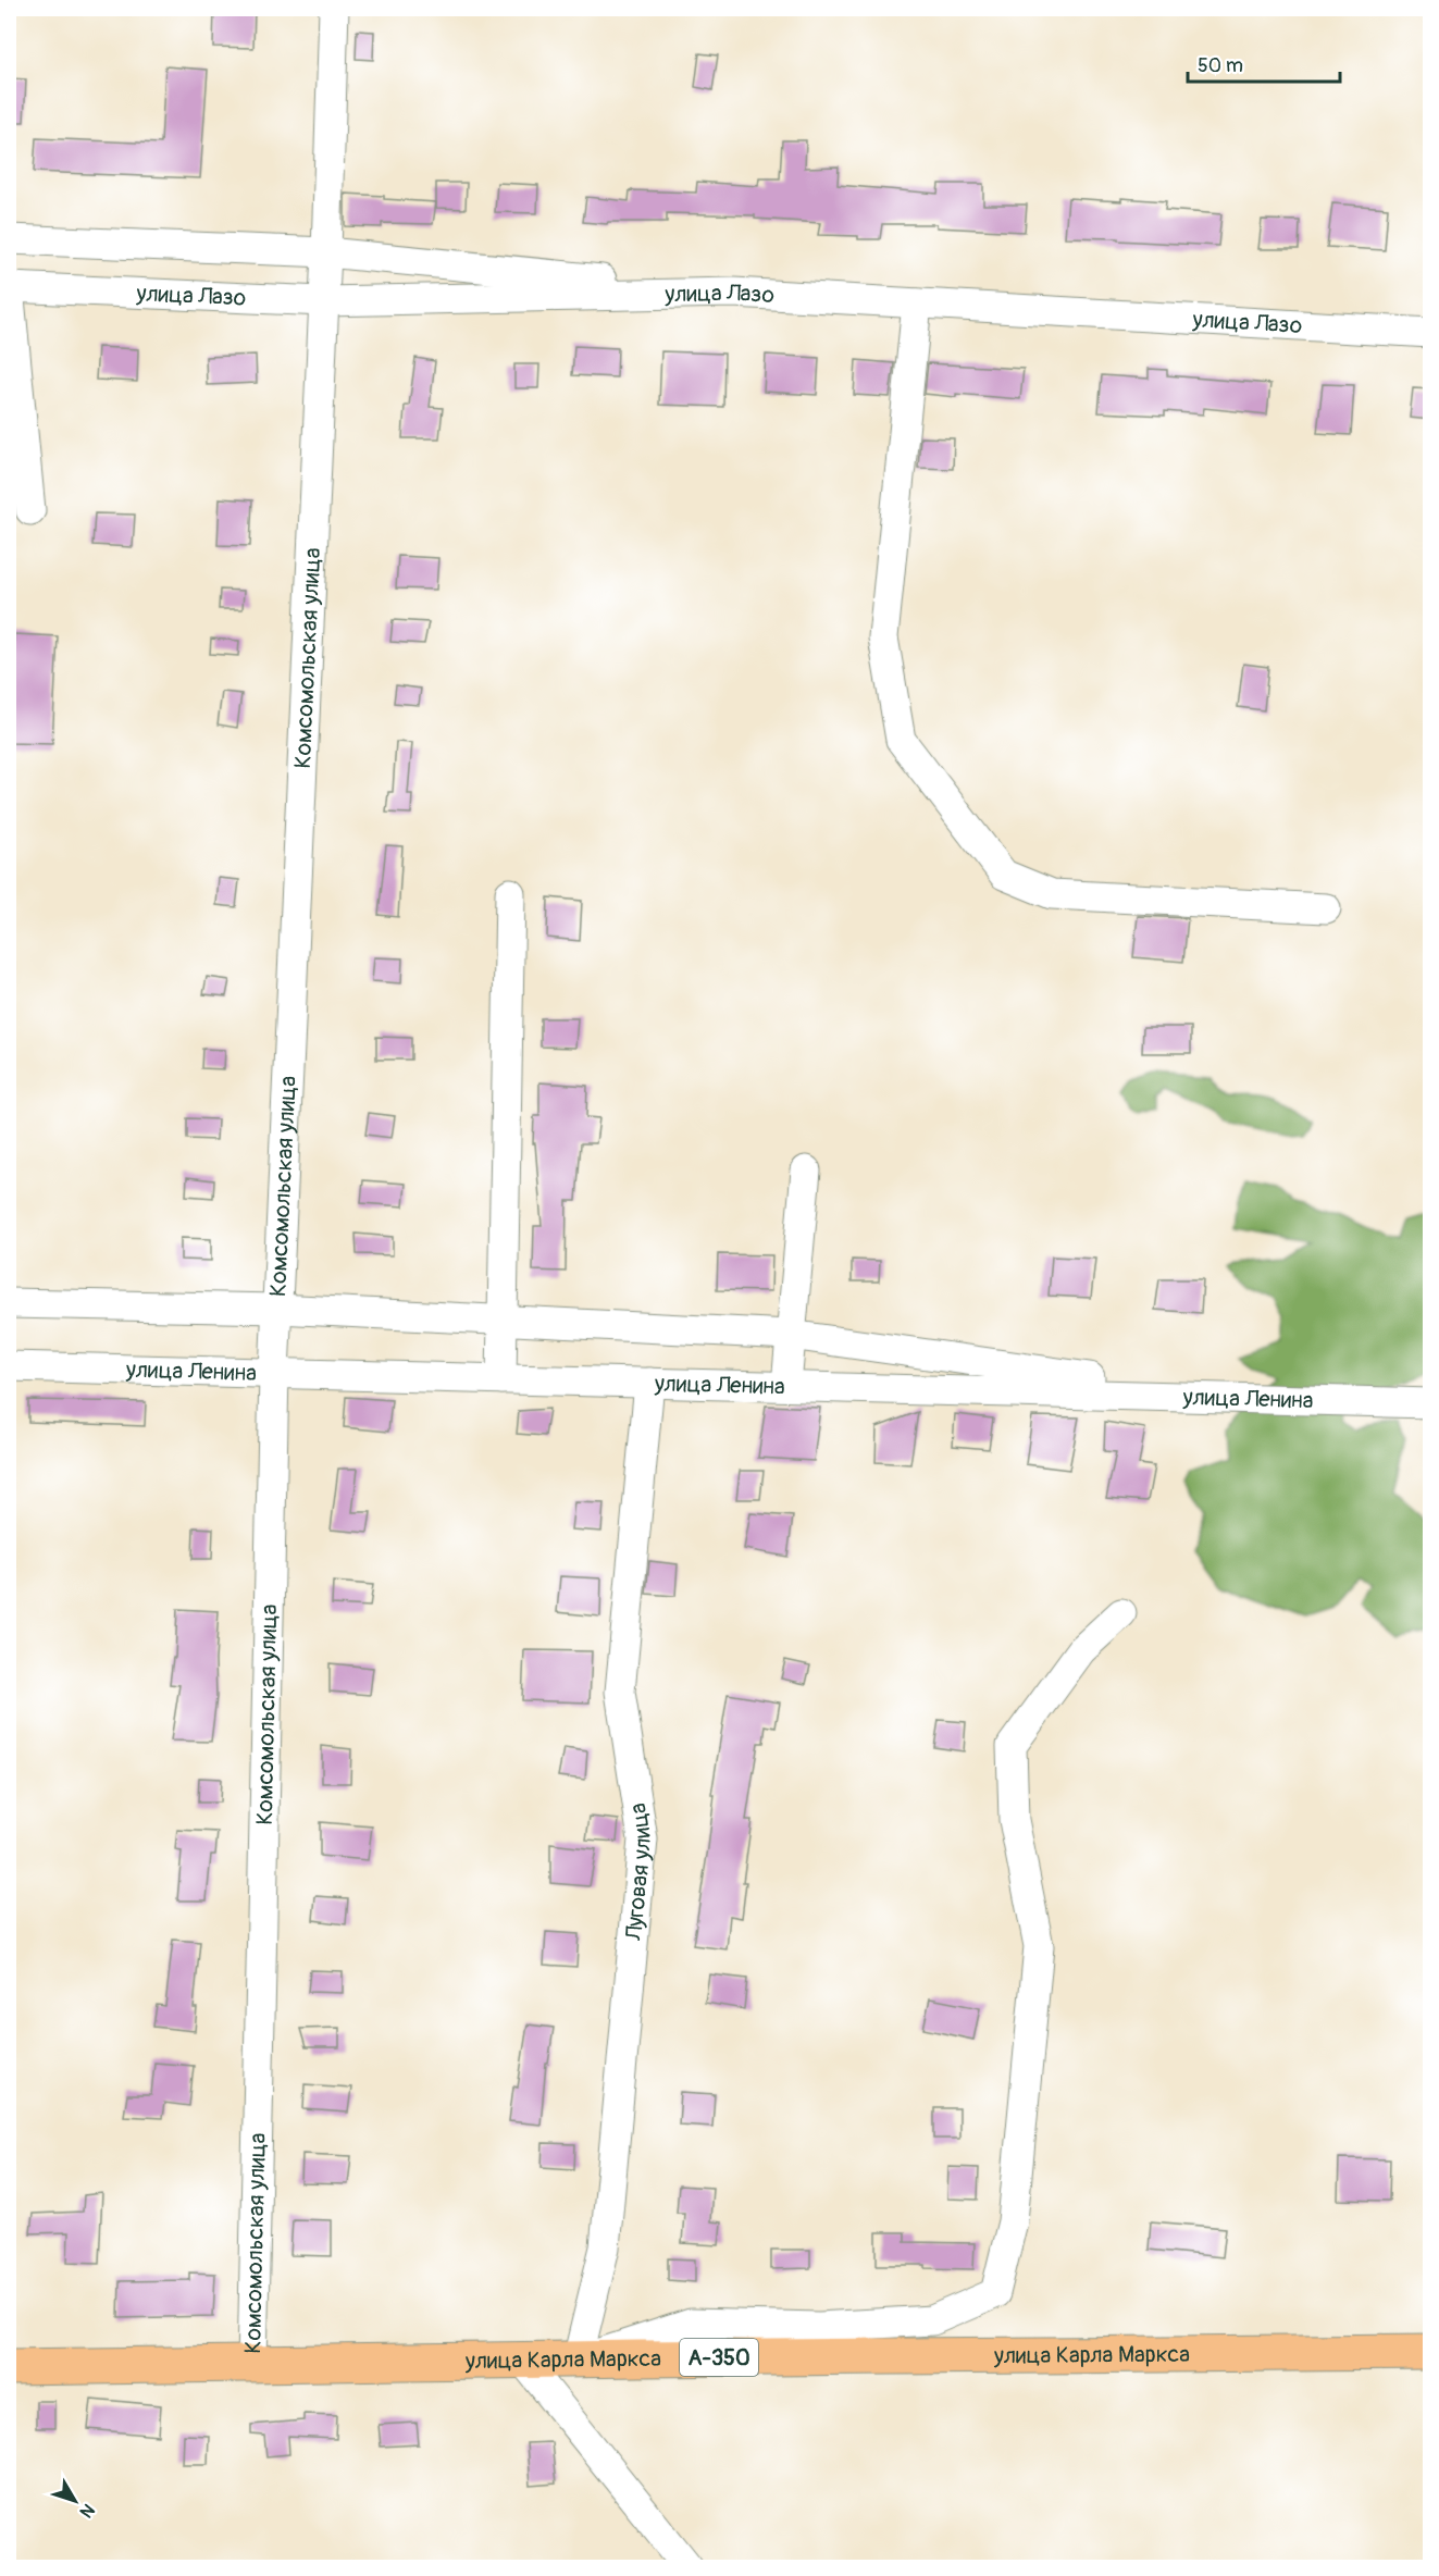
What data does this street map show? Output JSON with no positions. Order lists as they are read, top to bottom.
{
  "streets": {
    "highway": ["улица Карла Маркса", "А-350"],
    "street": [
      "улица Лазо",
      "Комсомольская улица",
      "улица Ленина",
      "Луговая улица"
    ]
  },
  "crossings": [
    ["улица Лазо", "Комсомольская улица"],
    ["Комсомольская улица", "улица Ленина"],
    ["Комсомольская улица", "улица Карла Маркса"],
    ["улица Ленина", "Луговая улица"],
    ["Луговая улица", "улица Карла Маркса"]
  ],
  "scale_bar": "50 m",
  "north": "bottom right"
}
